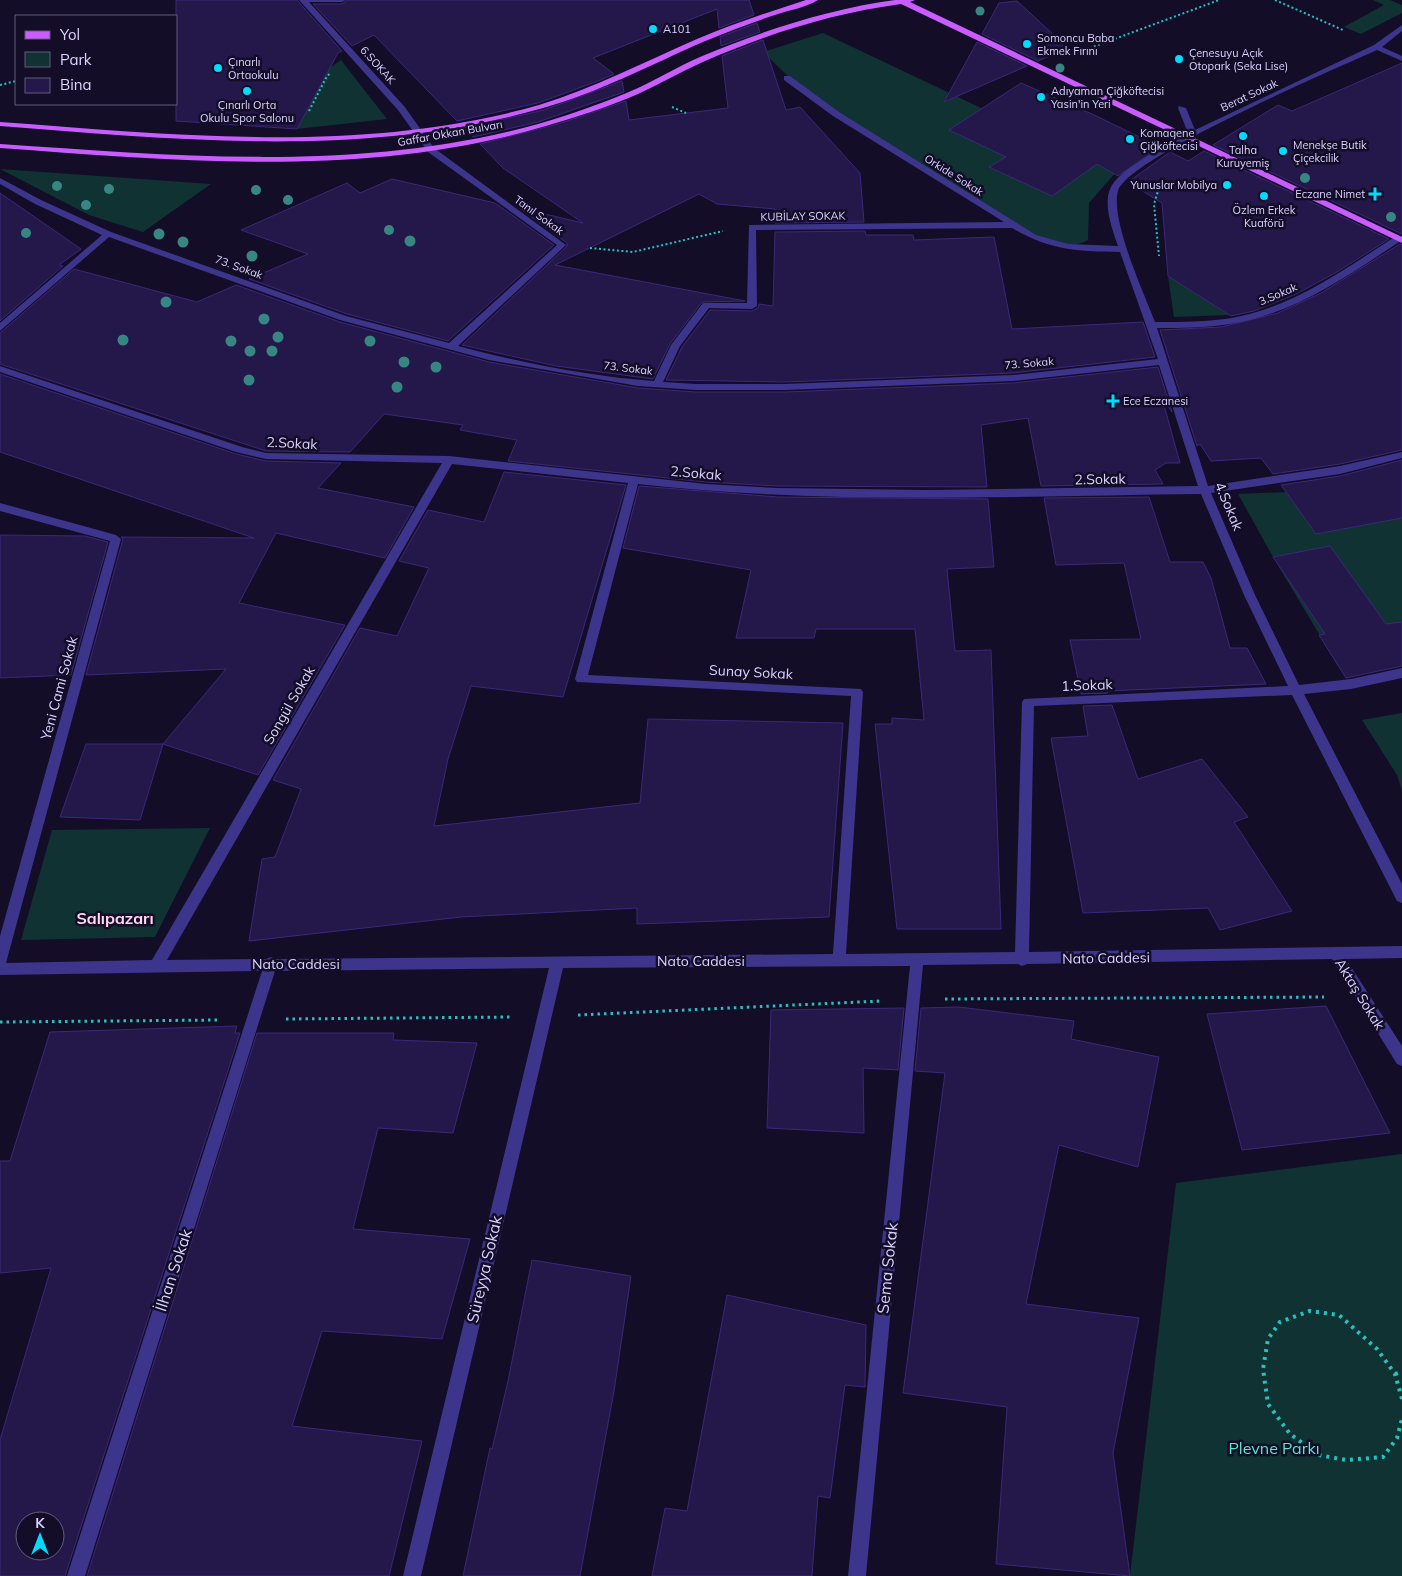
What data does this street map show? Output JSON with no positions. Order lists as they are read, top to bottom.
{
  "streets": {
    "main road": ["Gaffar Okkan Bulvarı"],
    "street": [
      "6.SOKAK",
      "Berat Sokak",
      "Orkide Sokak",
      "Tanıl Sokak",
      "KUBİLAY SOKAK",
      "73. Sokak",
      "3.Sokak",
      "2.Sokak",
      "4.Sokak",
      "Sunay Sokak",
      "1.Sokak",
      "Yeni Cami Sokak",
      "Songül Sokak",
      "Nato Caddesi",
      "Aktaş Sokak",
      "Sema Sokak",
      "Süreyya Sokak",
      "İlhan Sokak"
    ]
  },
  "crossings": [
    ["6.SOKAK", "Gaffar Okkan Bulvarı"],
    ["6.SOKAK", "Tanıl Sokak"],
    ["Berat Sokak", "4.Sokak"],
    ["Gaffar Okkan Bulvarı", "Tanıl Sokak"],
    ["Orkide Sokak", "KUBİLAY SOKAK"],
    ["Orkide Sokak", "4.Sokak"],
    ["Tanıl Sokak", "73. Sokak"],
    ["KUBİLAY SOKAK", "73. Sokak"],
    ["73. Sokak", "4.Sokak"],
    ["3.Sokak", "4.Sokak"],
    ["2.Sokak", "4.Sokak"],
    ["2.Sokak", "Sunay Sokak"],
    ["2.Sokak", "Songül Sokak"],
    ["4.Sokak", "1.Sokak"],
    ["Sunay Sokak", "Nato Caddesi"],
    ["1.Sokak", "Nato Caddesi"],
    ["Songül Sokak", "Nato Caddesi"],
    ["Nato Caddesi", "Aktaş Sokak"],
    ["Nato Caddesi", "Sema Sokak"],
    ["Nato Caddesi", "Süreyya Sokak"],
    ["Nato Caddesi", "İlhan Sokak"]
  ],
  "districts": ["Salıpazarı"],
  "parks": ["Plevne Parkı"],
  "places": {
    "other": [
      "A101",
      "Somoncu Baba Ekmek Fırını",
      "Çenesuyu Açık Otopark (Seka Lise)",
      "Çınarlı Ortaokulu",
      "Çınarlı Orta Okulu Spor Salonu",
      "Adıyaman Çiğköftecisi Yasin'in Yeri",
      "Talha Kuruyemiş",
      "Komagene Çiğköftecisi",
      "Menekşe Butik Çiçekcilik",
      "Yunuslar Mobilya",
      "Özlem Erkek Kuaförü"
    ],
    "health": ["Eczane Nimet", "Ece Eczanesi"]
  },
  "legend": ["Yol", "Park", "Bina"],
  "north": "top"
}
